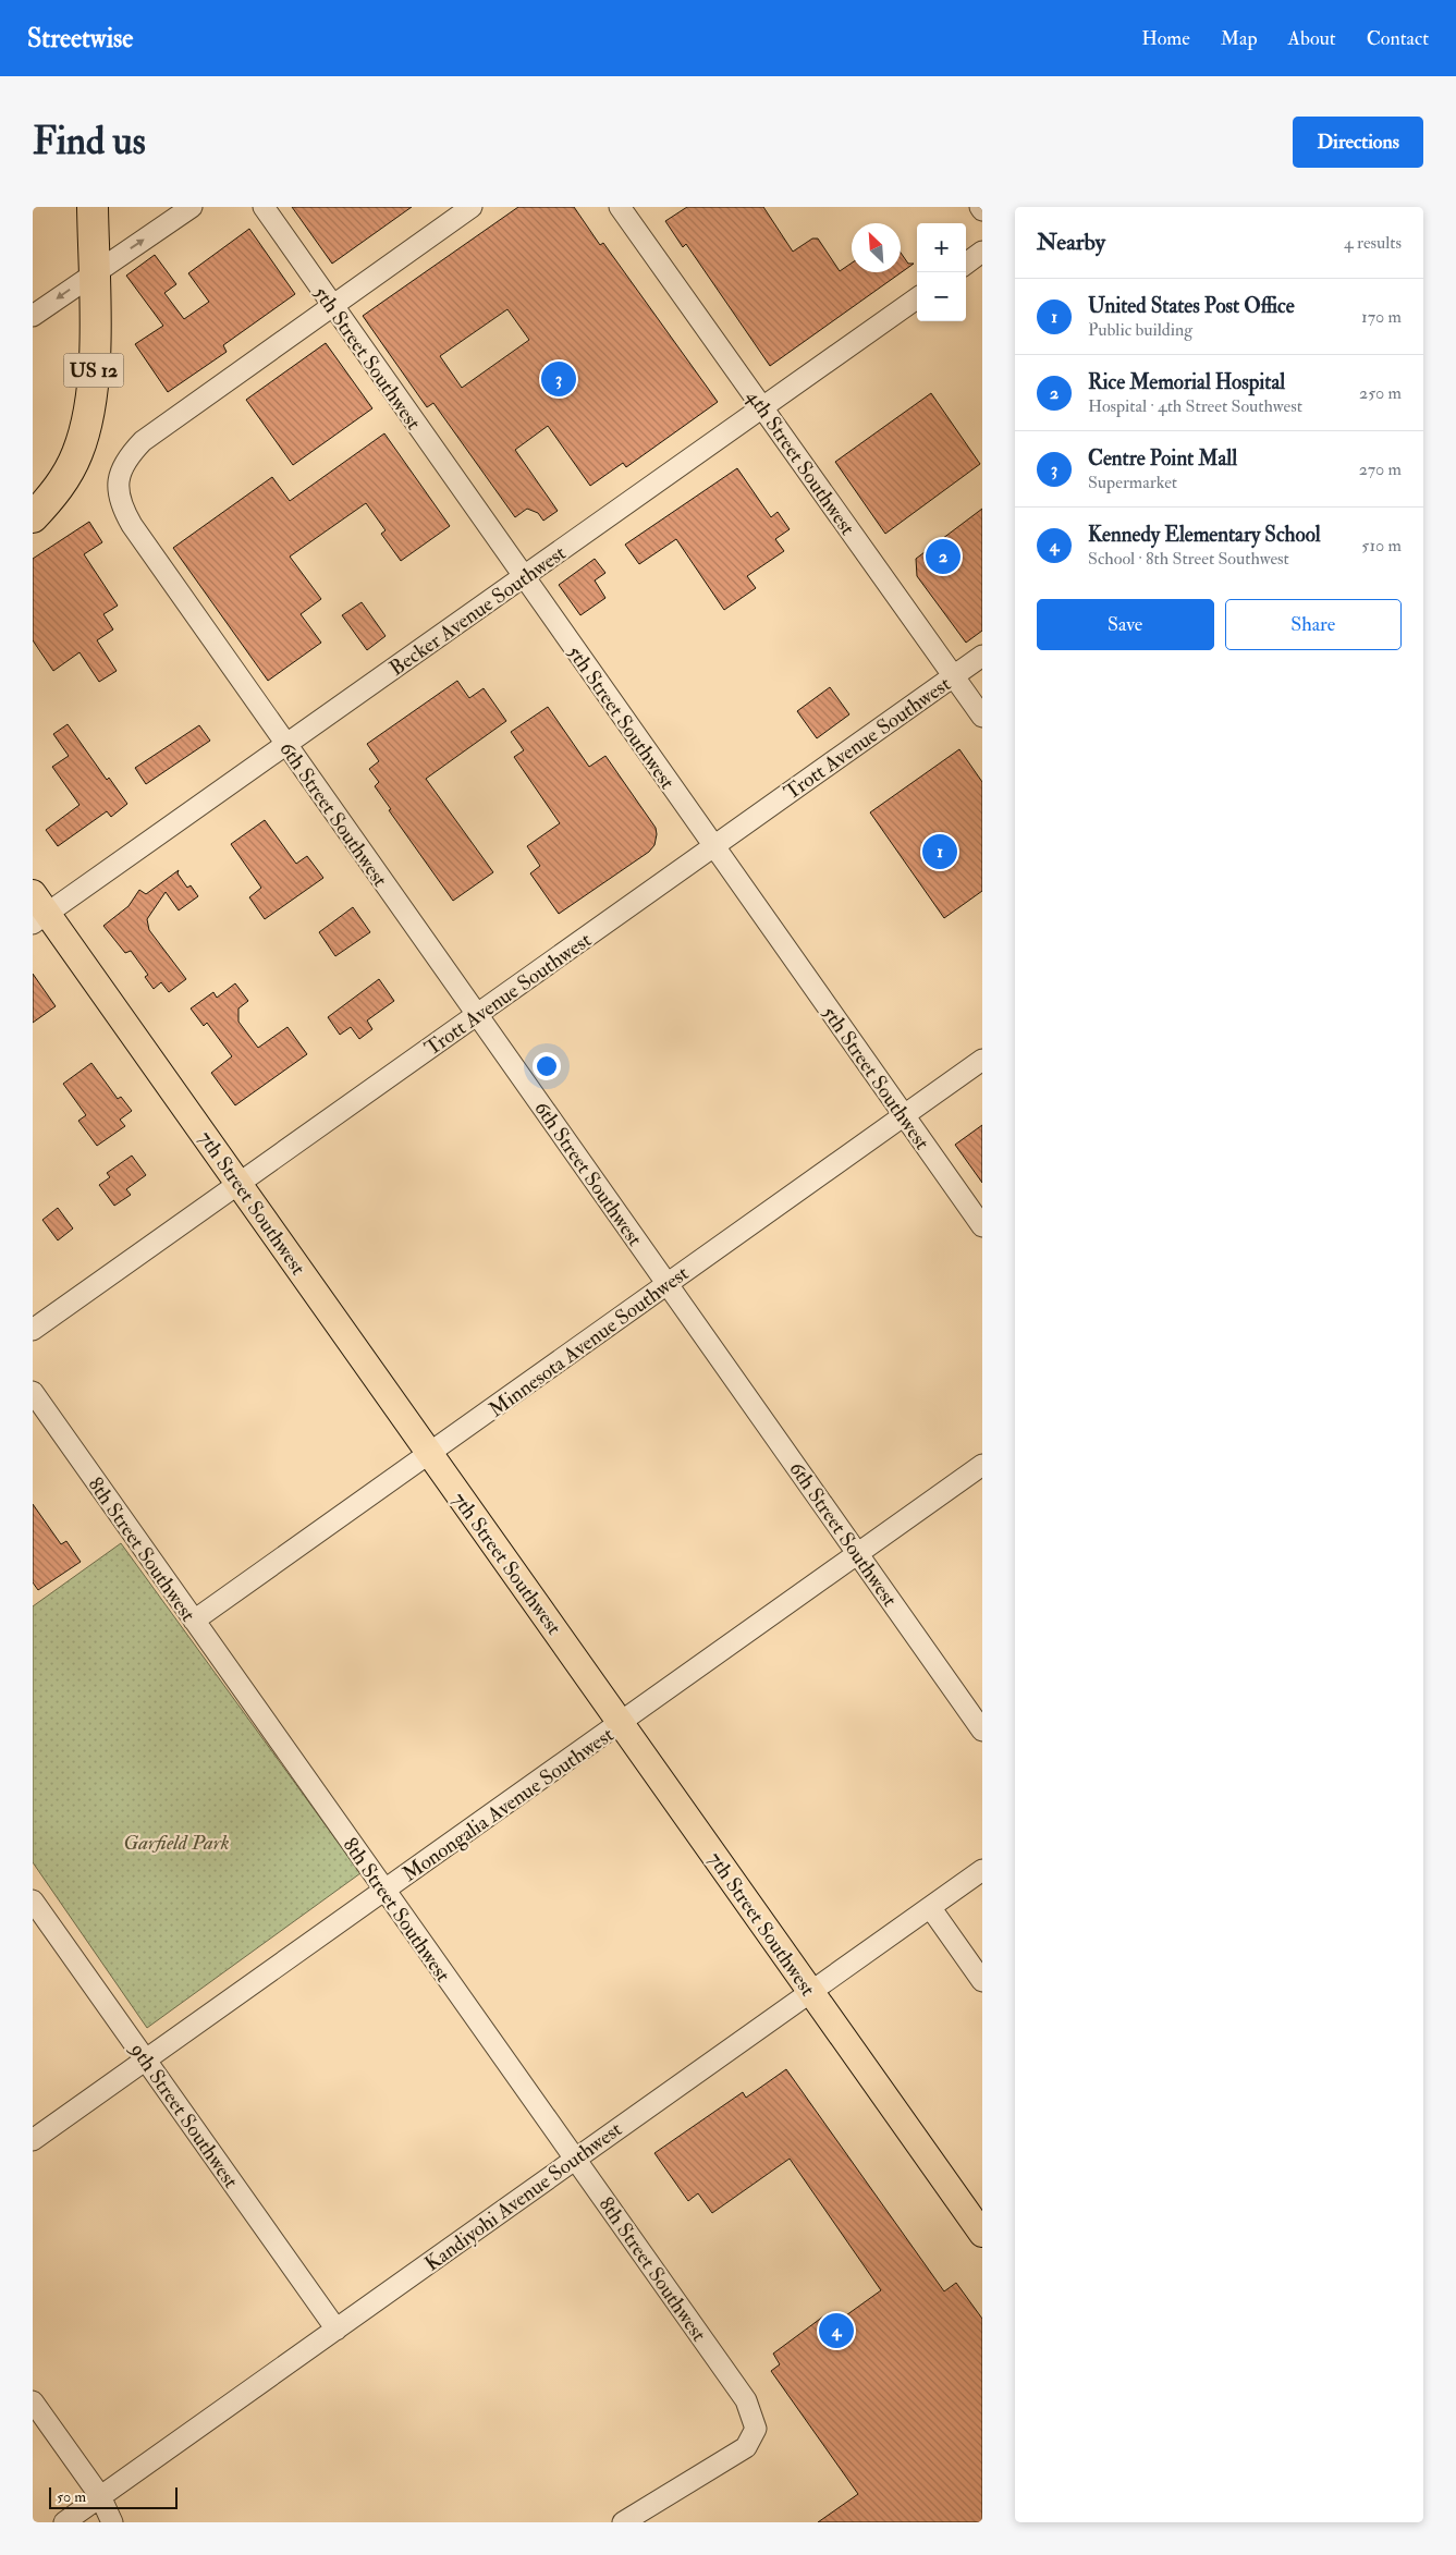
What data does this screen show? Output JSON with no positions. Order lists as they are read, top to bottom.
{
  "streets": {
    "highway": ["US 12"],
    "main road": ["7th Street Southwest"],
    "street": [
      "5th Street Southwest",
      "4th Street Southwest",
      "Becker Avenue Southwest",
      "Trott Avenue Southwest",
      "6th Street Southwest",
      "Minnesota Avenue Southwest",
      "8th Street Southwest",
      "Monongalia Avenue Southwest",
      "9th Street Southwest",
      "Kandiyohi Avenue Southwest"
    ]
  },
  "crossings": [
    ["5th Street Southwest", "Becker Avenue Southwest"],
    ["5th Street Southwest", "Trott Avenue Southwest"],
    ["5th Street Southwest", "6th Street Southwest"],
    ["5th Street Southwest", "Minnesota Avenue Southwest"],
    ["4th Street Southwest", "Becker Avenue Southwest"],
    ["4th Street Southwest", "Trott Avenue Southwest"],
    ["Becker Avenue Southwest", "6th Street Southwest"],
    ["Becker Avenue Southwest", "7th Street Southwest"],
    ["Trott Avenue Southwest", "6th Street Southwest"],
    ["Trott Avenue Southwest", "7th Street Southwest"],
    ["6th Street Southwest", "Minnesota Avenue Southwest"],
    ["6th Street Southwest", "Monongalia Avenue Southwest"],
    ["7th Street Southwest", "Minnesota Avenue Southwest"],
    ["7th Street Southwest", "Monongalia Avenue Southwest"],
    ["7th Street Southwest", "Kandiyohi Avenue Southwest"],
    ["Minnesota Avenue Southwest", "8th Street Southwest"],
    ["8th Street Southwest", "Monongalia Avenue Southwest"],
    ["8th Street Southwest", "Kandiyohi Avenue Southwest"],
    ["Monongalia Avenue Southwest", "9th Street Southwest"],
    ["9th Street Southwest", "Kandiyohi Avenue Southwest"]
  ],
  "parks": ["Garfield Park"],
  "scale_bar": "50 m",
  "north": "top left",
  "page": {
    "header": "Streetwise",
    "nav": [
      "Home",
      "Map",
      "About",
      "Contact"
    ],
    "buttons": [
      "Directions",
      ["Save", "Share"]
    ],
    "title": "Find us",
    "heading": ["Nearby", "4 results"],
    "map_buttons": ["+", "−"],
    "list": [
      {
        "mark": "1",
        "name": "United States Post Office",
        "note": "Public building",
        "value": "170 m"
      },
      {
        "mark": "2",
        "name": "Rice Memorial Hospital",
        "note": "Hospital · 4th Street Southwest",
        "value": "250 m"
      },
      {
        "mark": "3",
        "name": "Centre Point Mall",
        "note": "Supermarket",
        "value": "270 m"
      },
      {
        "mark": "4",
        "name": "Kennedy Elementary School",
        "note": "School · 8th Street Southwest",
        "value": "510 m"
      }
    ],
    "pins": [
      "3",
      "2",
      "1",
      "4"
    ],
    "scale": "50 m"
  }
}
